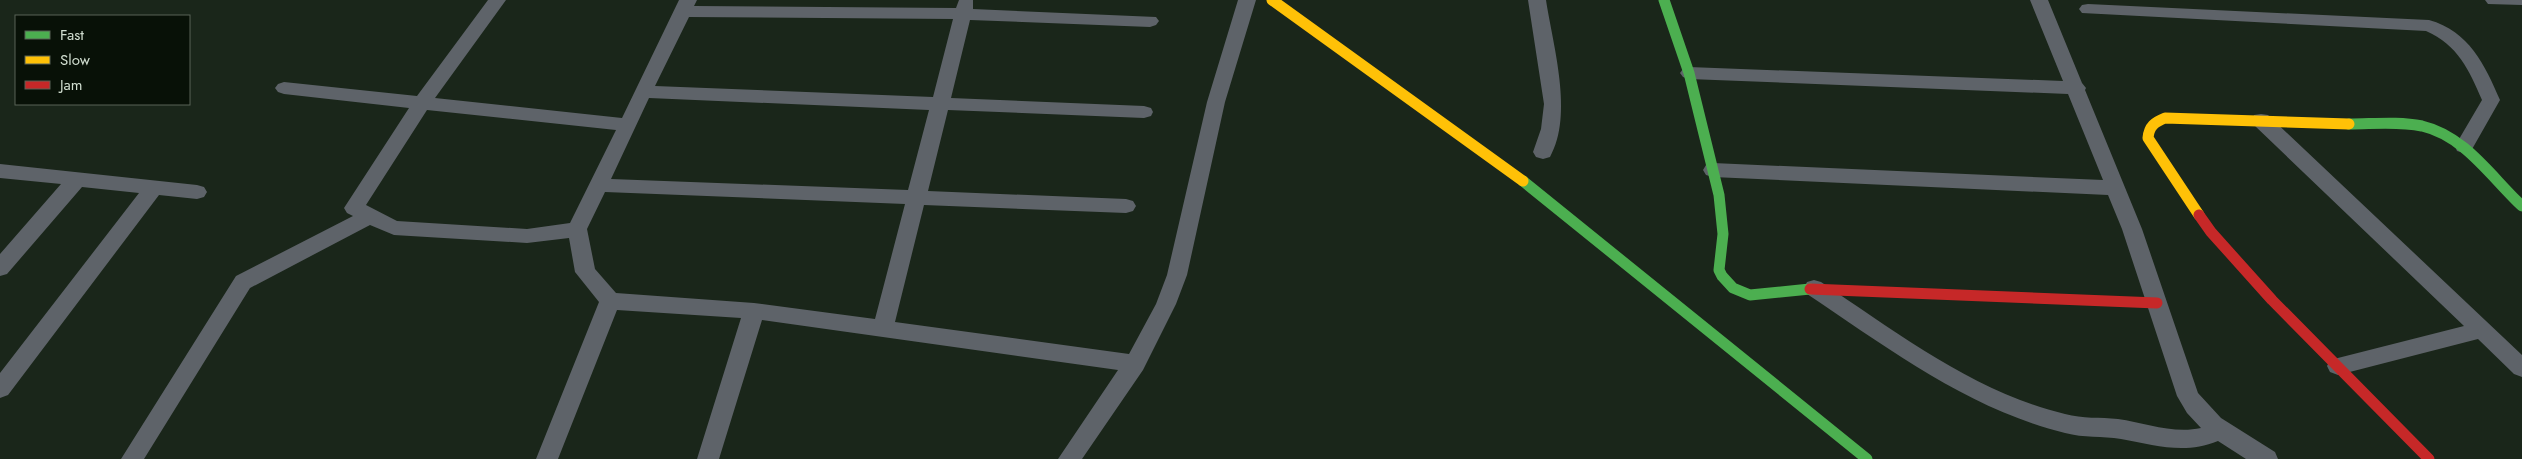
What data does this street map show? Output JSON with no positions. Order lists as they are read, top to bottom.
{
  "legend": ["Fast", "Slow", "Jam"]
}
